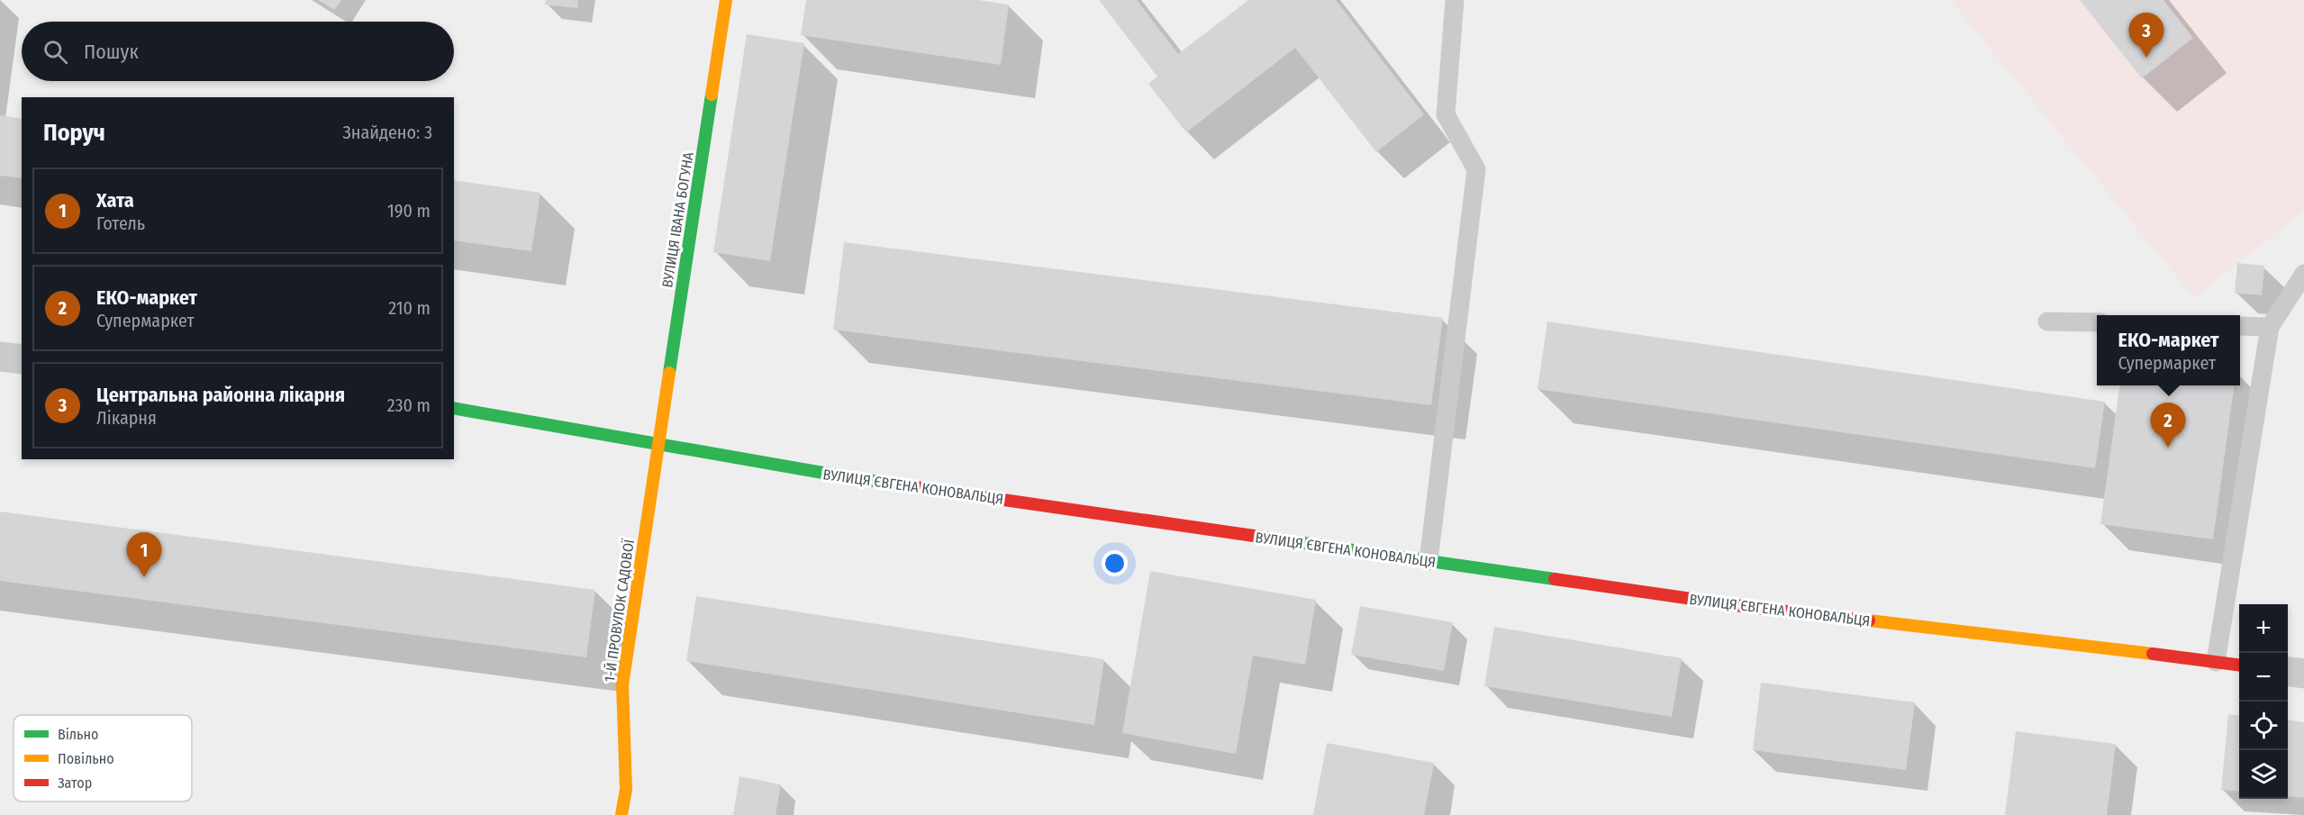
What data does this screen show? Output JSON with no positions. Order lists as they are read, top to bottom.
{
  "streets": {
    "street": ["ВУЛИЦЯ ІВАНА БОГУНА", "ВУЛИЦЯ ЄВГЕНА КОНОВАЛЬЦЯ", "1-Й ПРОВУЛОК САДОВОЇ"]
  },
  "crossings": [
    ["ВУЛИЦЯ ІВАНА БОГУНА", "ВУЛИЦЯ ЄВГЕНА КОНОВАЛЬЦЯ"],
    ["ВУЛИЦЯ ІВАНА БОГУНА", "1-Й ПРОВУЛОК САДОВОЇ"],
    ["ВУЛИЦЯ ЄВГЕНА КОНОВАЛЬЦЯ", "1-Й ПРОВУЛОК САДОВОЇ"]
  ],
  "legend": ["Вільно", "Повільно", "Затор"],
  "page": {
    "pins": ["3", "2", "1"],
    "search": "Пошук",
    "heading": ["Поруч", "Знайдено: 3"],
    "list": [
      {
        "mark": "1",
        "name": "Хата",
        "note": "Готель",
        "value": "190 m"
      },
      {
        "mark": "2",
        "name": "ЕКО-маркет",
        "note": "Супермаркет",
        "value": "210 m"
      },
      {
        "mark": "3",
        "name": "Центральна районна лікарня",
        "note": "Лікарня",
        "value": "230 m"
      }
    ],
    "popup": ["ЕКО-маркет", "Супермаркет"],
    "map_buttons": ["+", "−"]
  }
}
